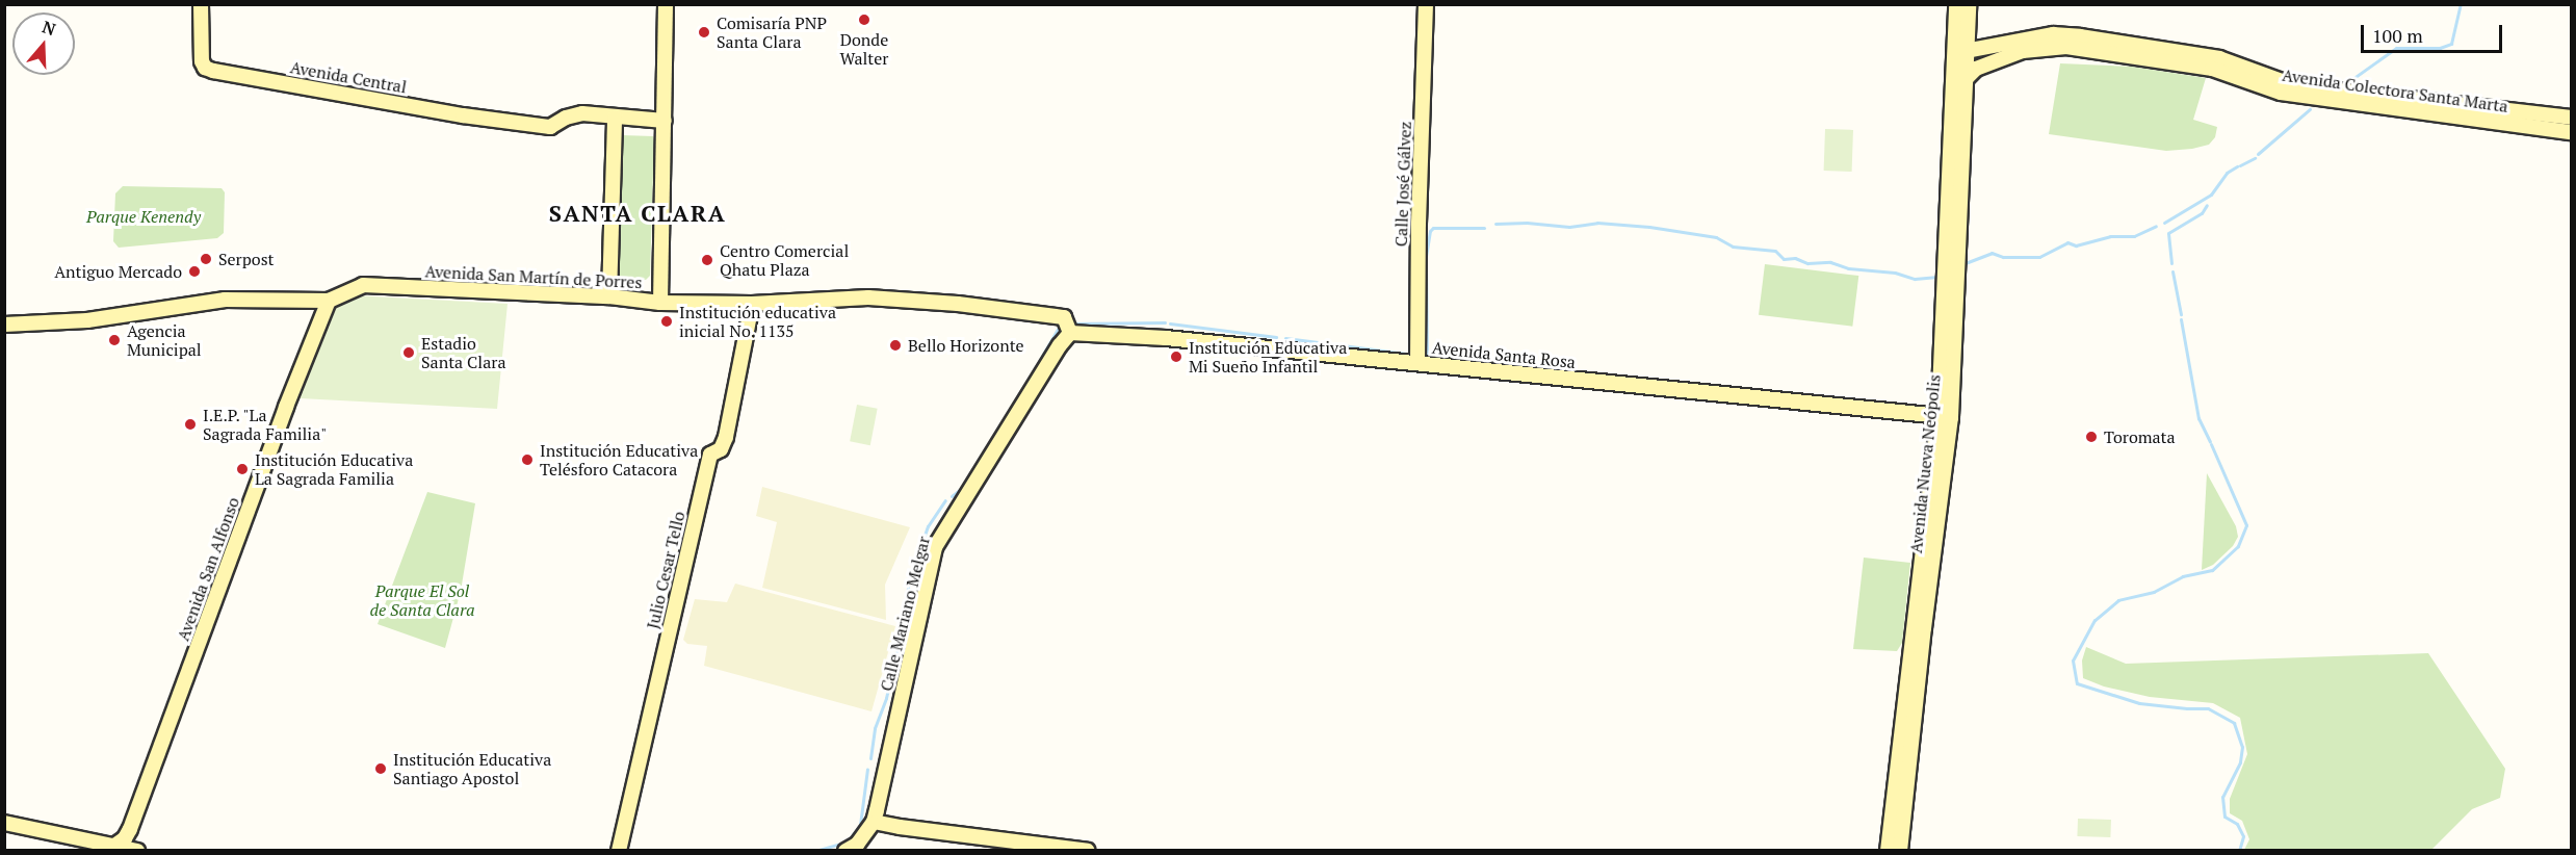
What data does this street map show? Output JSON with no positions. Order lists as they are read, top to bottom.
{
  "streets": {
    "street": [
      "Avenida Central",
      "Avenida Colectora Santa Marta",
      "Calle José Gálvez",
      "Avenida San Martín de Porres",
      "Avenida Santa Rosa",
      "Avenida Nueva Neópolis",
      "Avenida San Alfonso",
      "Julio Cesar Tello",
      "Calle Mariano Melgar"
    ]
  },
  "crossings": [
    ["Avenida Colectora Santa Marta", "Avenida Nueva Neópolis"],
    ["Calle José Gálvez", "Avenida Santa Rosa"],
    ["Avenida San Martín de Porres", "Avenida Santa Rosa"],
    ["Avenida San Martín de Porres", "Avenida San Alfonso"],
    ["Avenida San Martín de Porres", "Julio Cesar Tello"],
    ["Avenida San Martín de Porres", "Calle Mariano Melgar"],
    ["Avenida Santa Rosa", "Avenida Nueva Neópolis"],
    ["Avenida Santa Rosa", "Calle Mariano Melgar"]
  ],
  "districts": ["SANTA CLARA"],
  "parks": ["Parque Kenendy", "Parque El Sol de Santa Clara"],
  "places": [
    "Donde Walter",
    "Comisaría PNP Santa Clara",
    "Serpost",
    "Centro Comercial Qhatu Plaza",
    "Antiguo Mercado",
    "Institución educativa inicial No. 1135",
    "Agencia Municipal",
    "Bello Horizonte",
    "Estadio Santa Clara",
    "Institución Educativa Mi Sueño Infantil",
    "I.E.P. \"La Sagrada Familia\"",
    "Toromata",
    "Institución Educativa Telésforo Catacora",
    "Institución Educativa La Sagrada Familia",
    "Institución Educativa Santiago Apostol"
  ],
  "scale_bar": "100 m",
  "north": "top"
}
